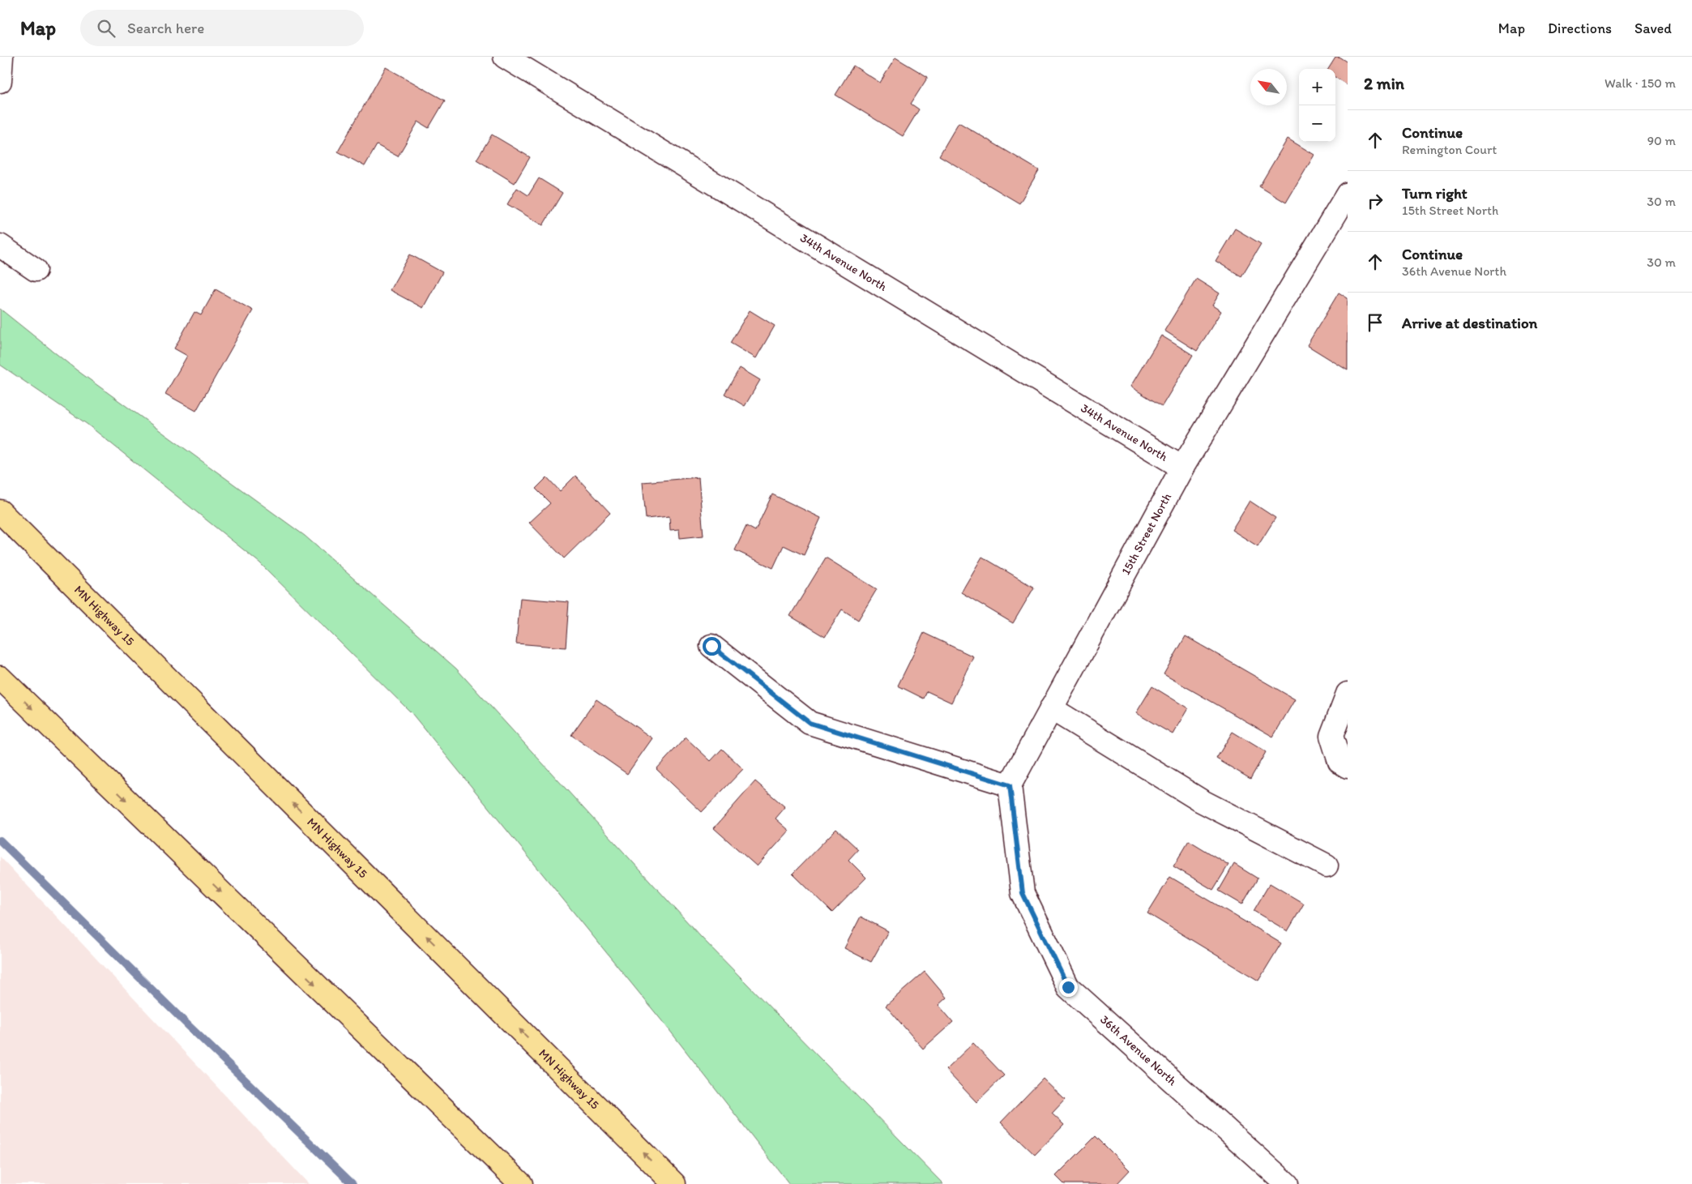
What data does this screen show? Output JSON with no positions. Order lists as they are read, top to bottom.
{
  "streets": {
    "highway": ["MN Highway 15"],
    "street": ["34th Avenue North", "15th Street North", "36th Avenue North"]
  },
  "crossings": [
    ["34th Avenue North", "15th Street North"],
    ["15th Street North", "36th Avenue North"]
  ],
  "north": "top left",
  "page": {
    "header": "Map",
    "search": "Search here",
    "nav": ["Map", "Directions", "Saved"],
    "heading": ["2 min", "Walk · 150 m"],
    "map_buttons": ["+", "−"],
    "list": [
      ["Continue", "Remington Court", "90 m"],
      ["Turn right", "15th Street North", "30 m"],
      ["Continue", "36th Avenue North", "30 m"],
      "Arrive at destination"
    ]
  }
}
